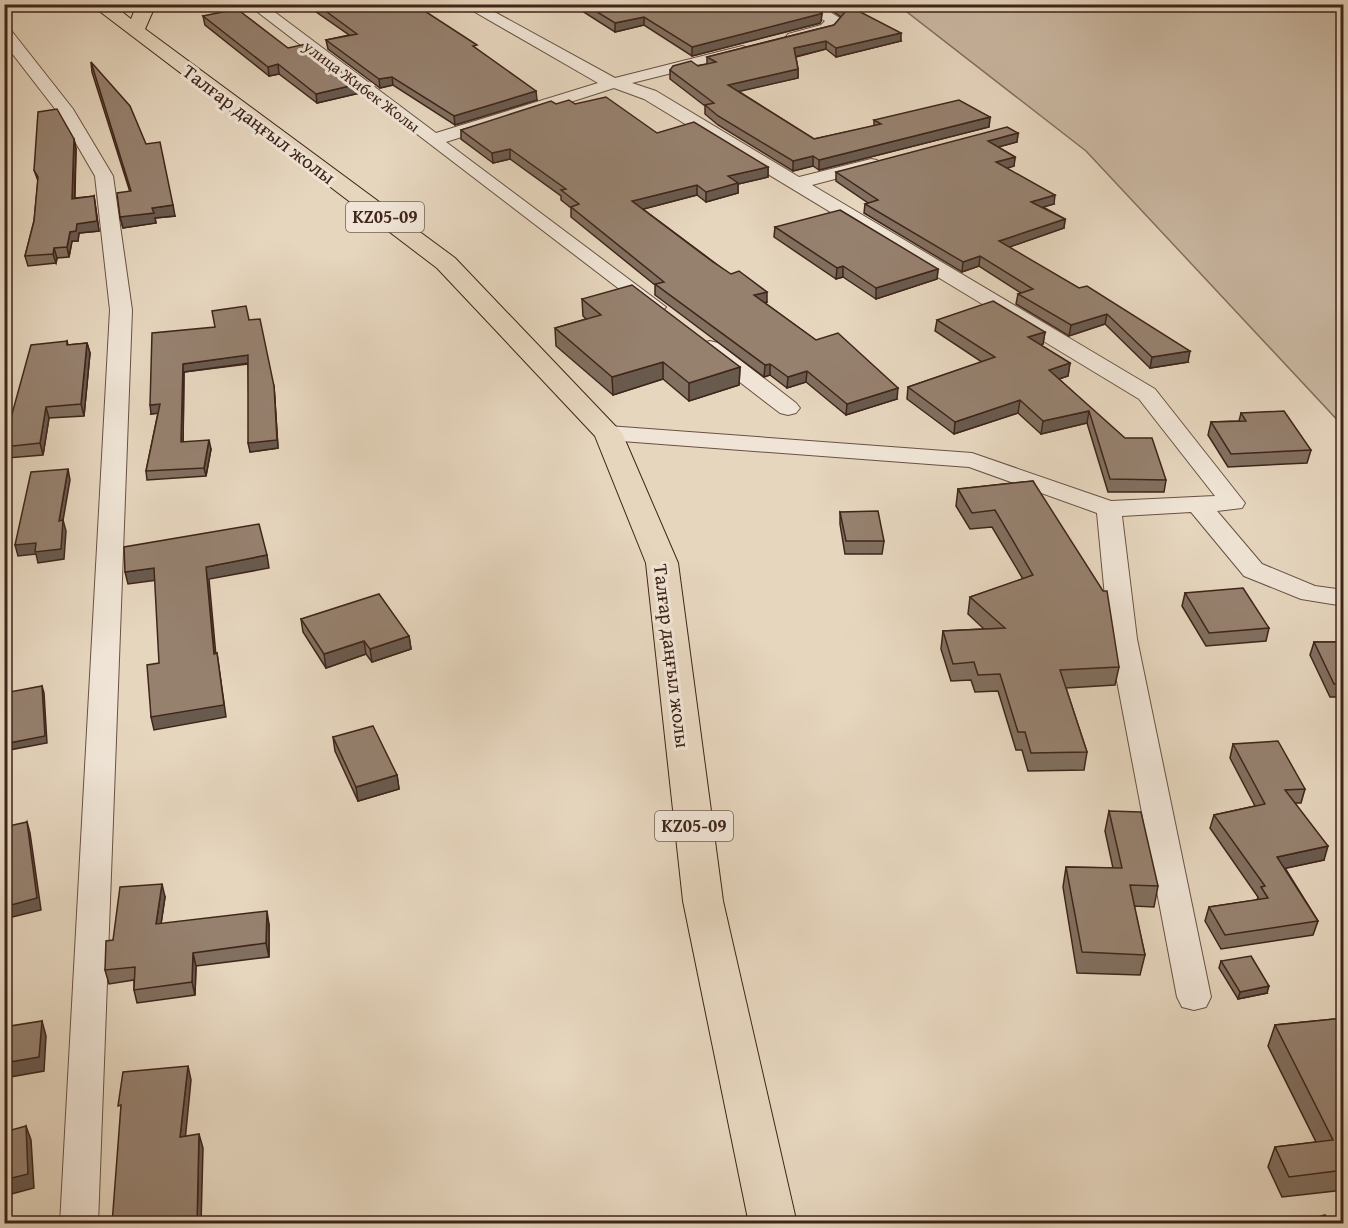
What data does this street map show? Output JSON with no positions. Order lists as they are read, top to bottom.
{
  "streets": {
    "main road": ["Талғар даңғыл жолы", "KZ05-09"],
    "street": ["улица Жибек Жолы"]
  }
}
